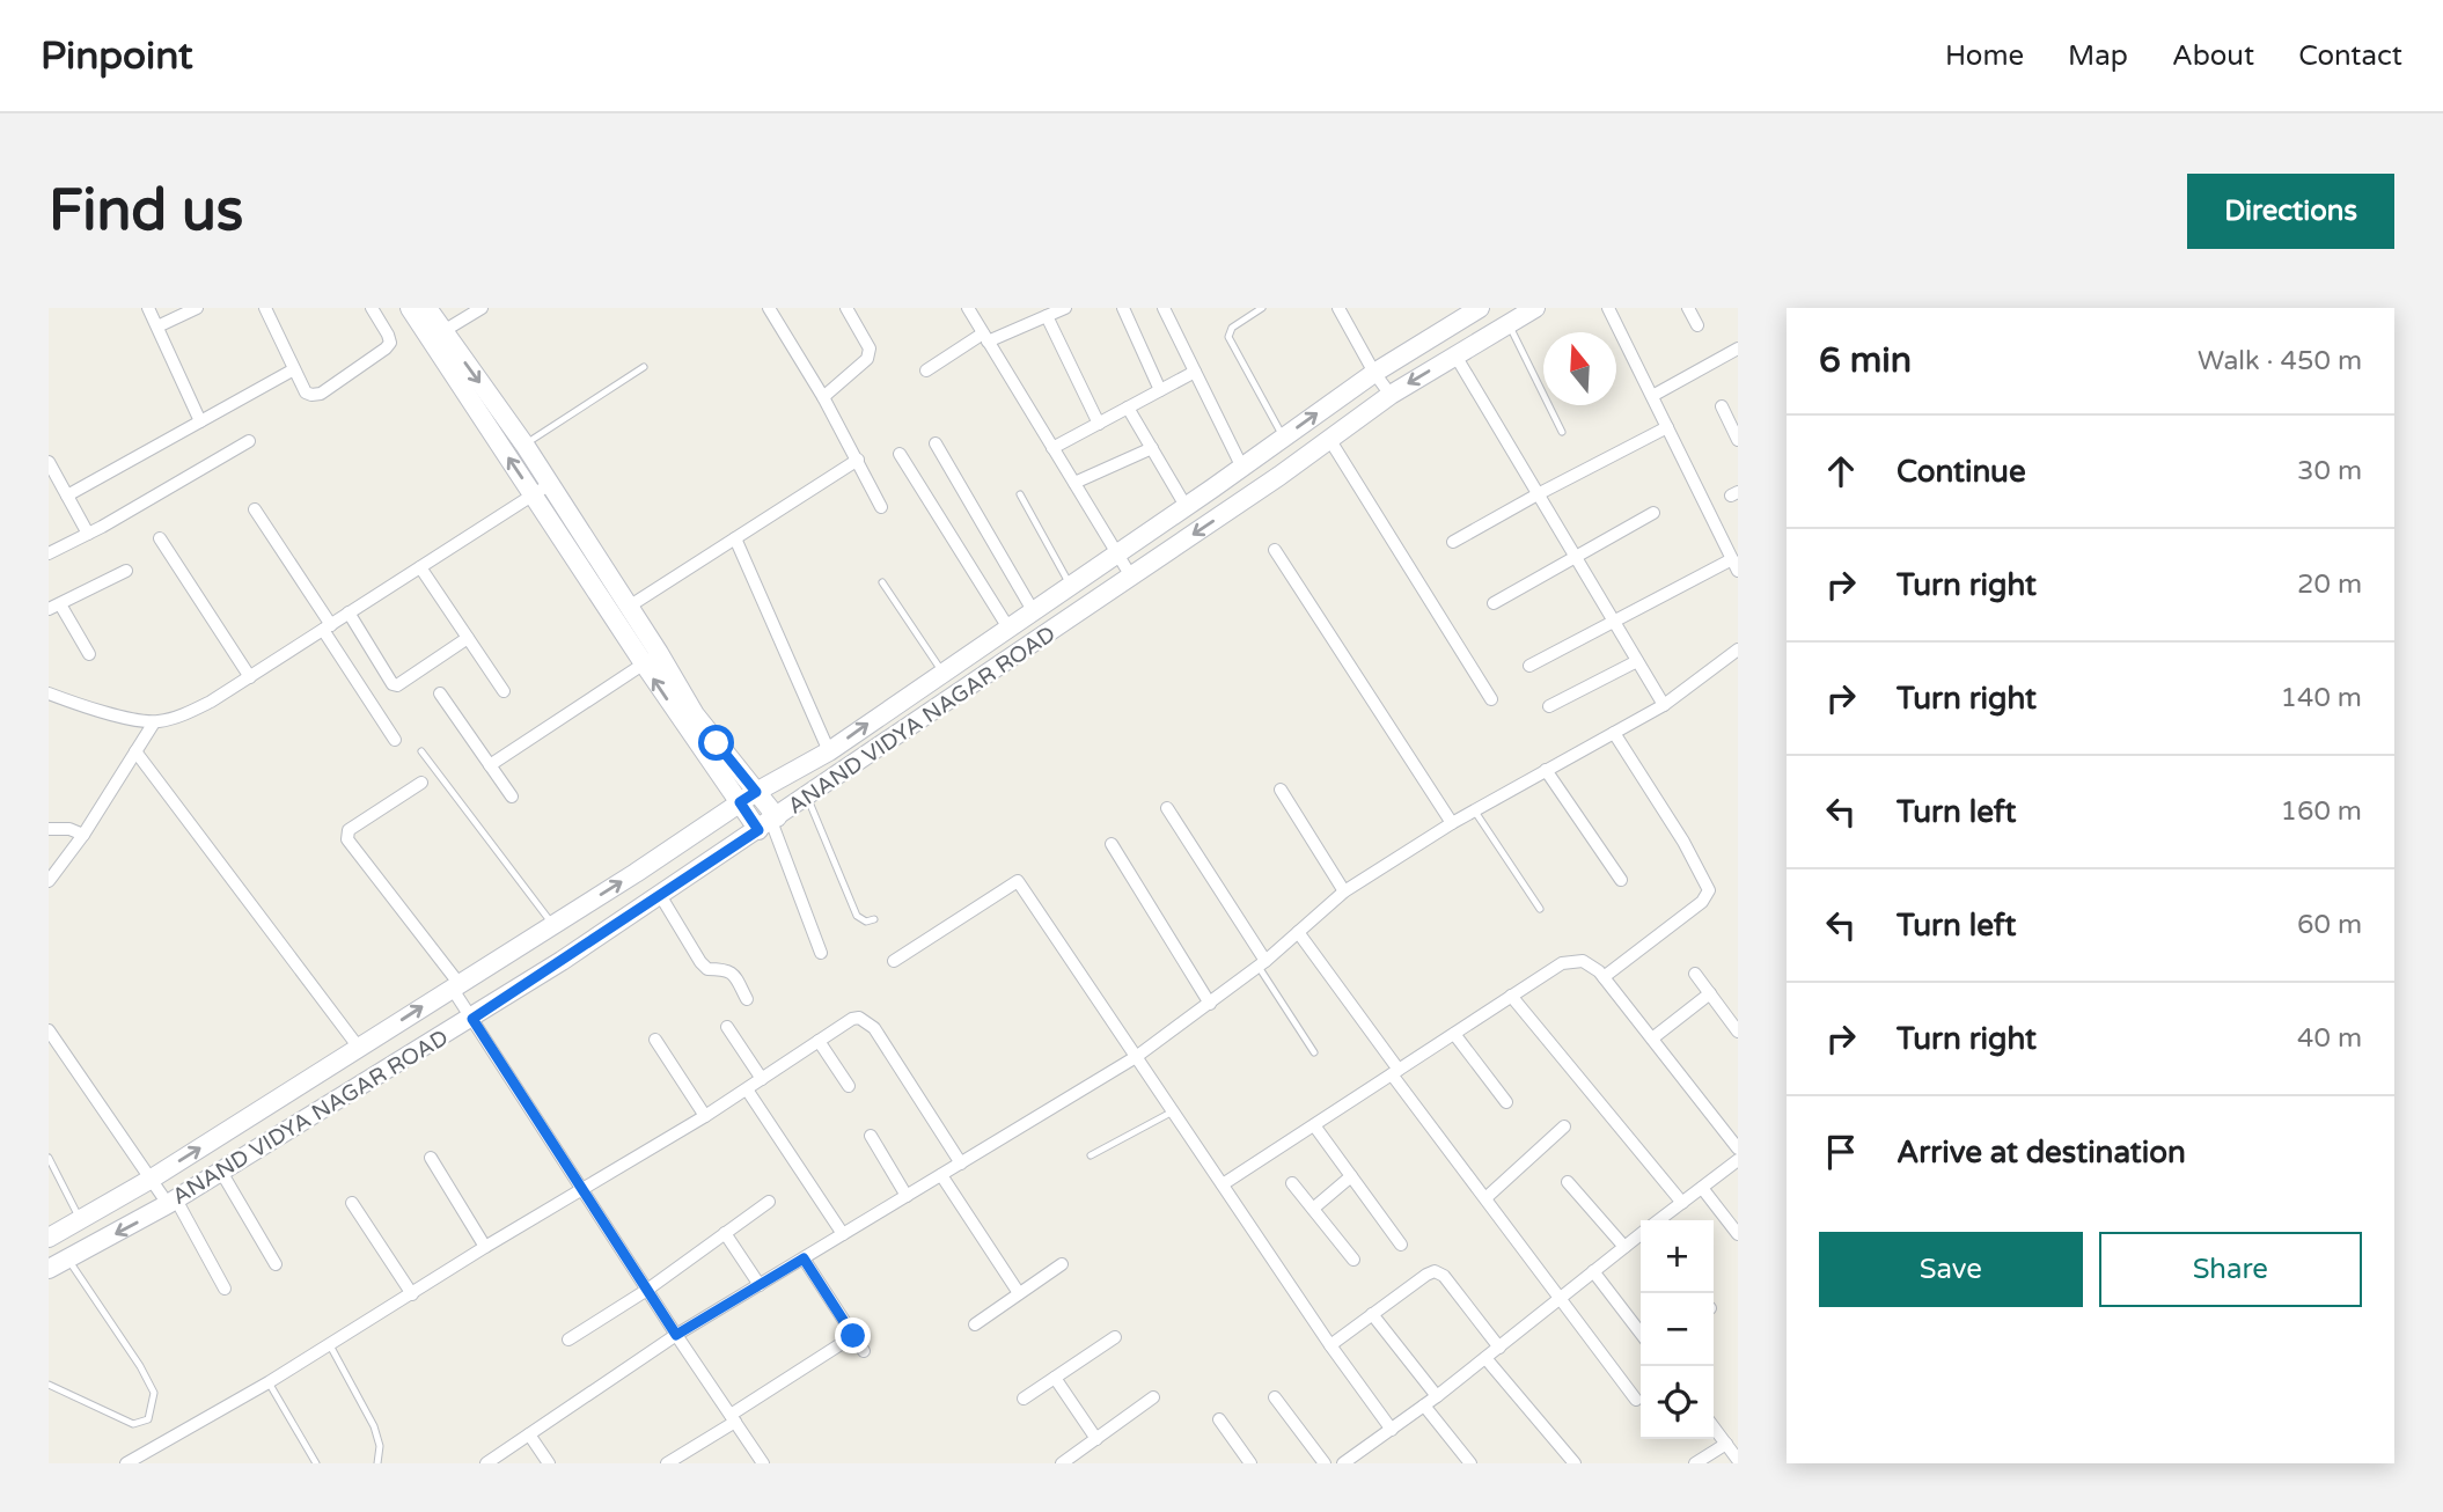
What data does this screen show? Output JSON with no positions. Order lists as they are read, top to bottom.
{
  "streets": {
    "main road": ["ANAND VIDYA NAGAR ROAD"]
  },
  "north": "top",
  "page": {
    "header": "Pinpoint",
    "nav": [
      "Home",
      "Map",
      "About",
      "Contact"
    ],
    "buttons": [
      "Directions",
      ["Save", "Share"]
    ],
    "title": "Find us",
    "heading": ["6 min", "Walk · 450 m"],
    "list": [
      ["Continue", "30 m"],
      ["Turn right", "20 m"],
      ["Turn right", "140 m"],
      ["Turn left", "160 m"],
      ["Turn left", "60 m"],
      ["Turn right", "40 m"],
      "Arrive at destination"
    ],
    "map_buttons": ["+", "−"]
  }
}
